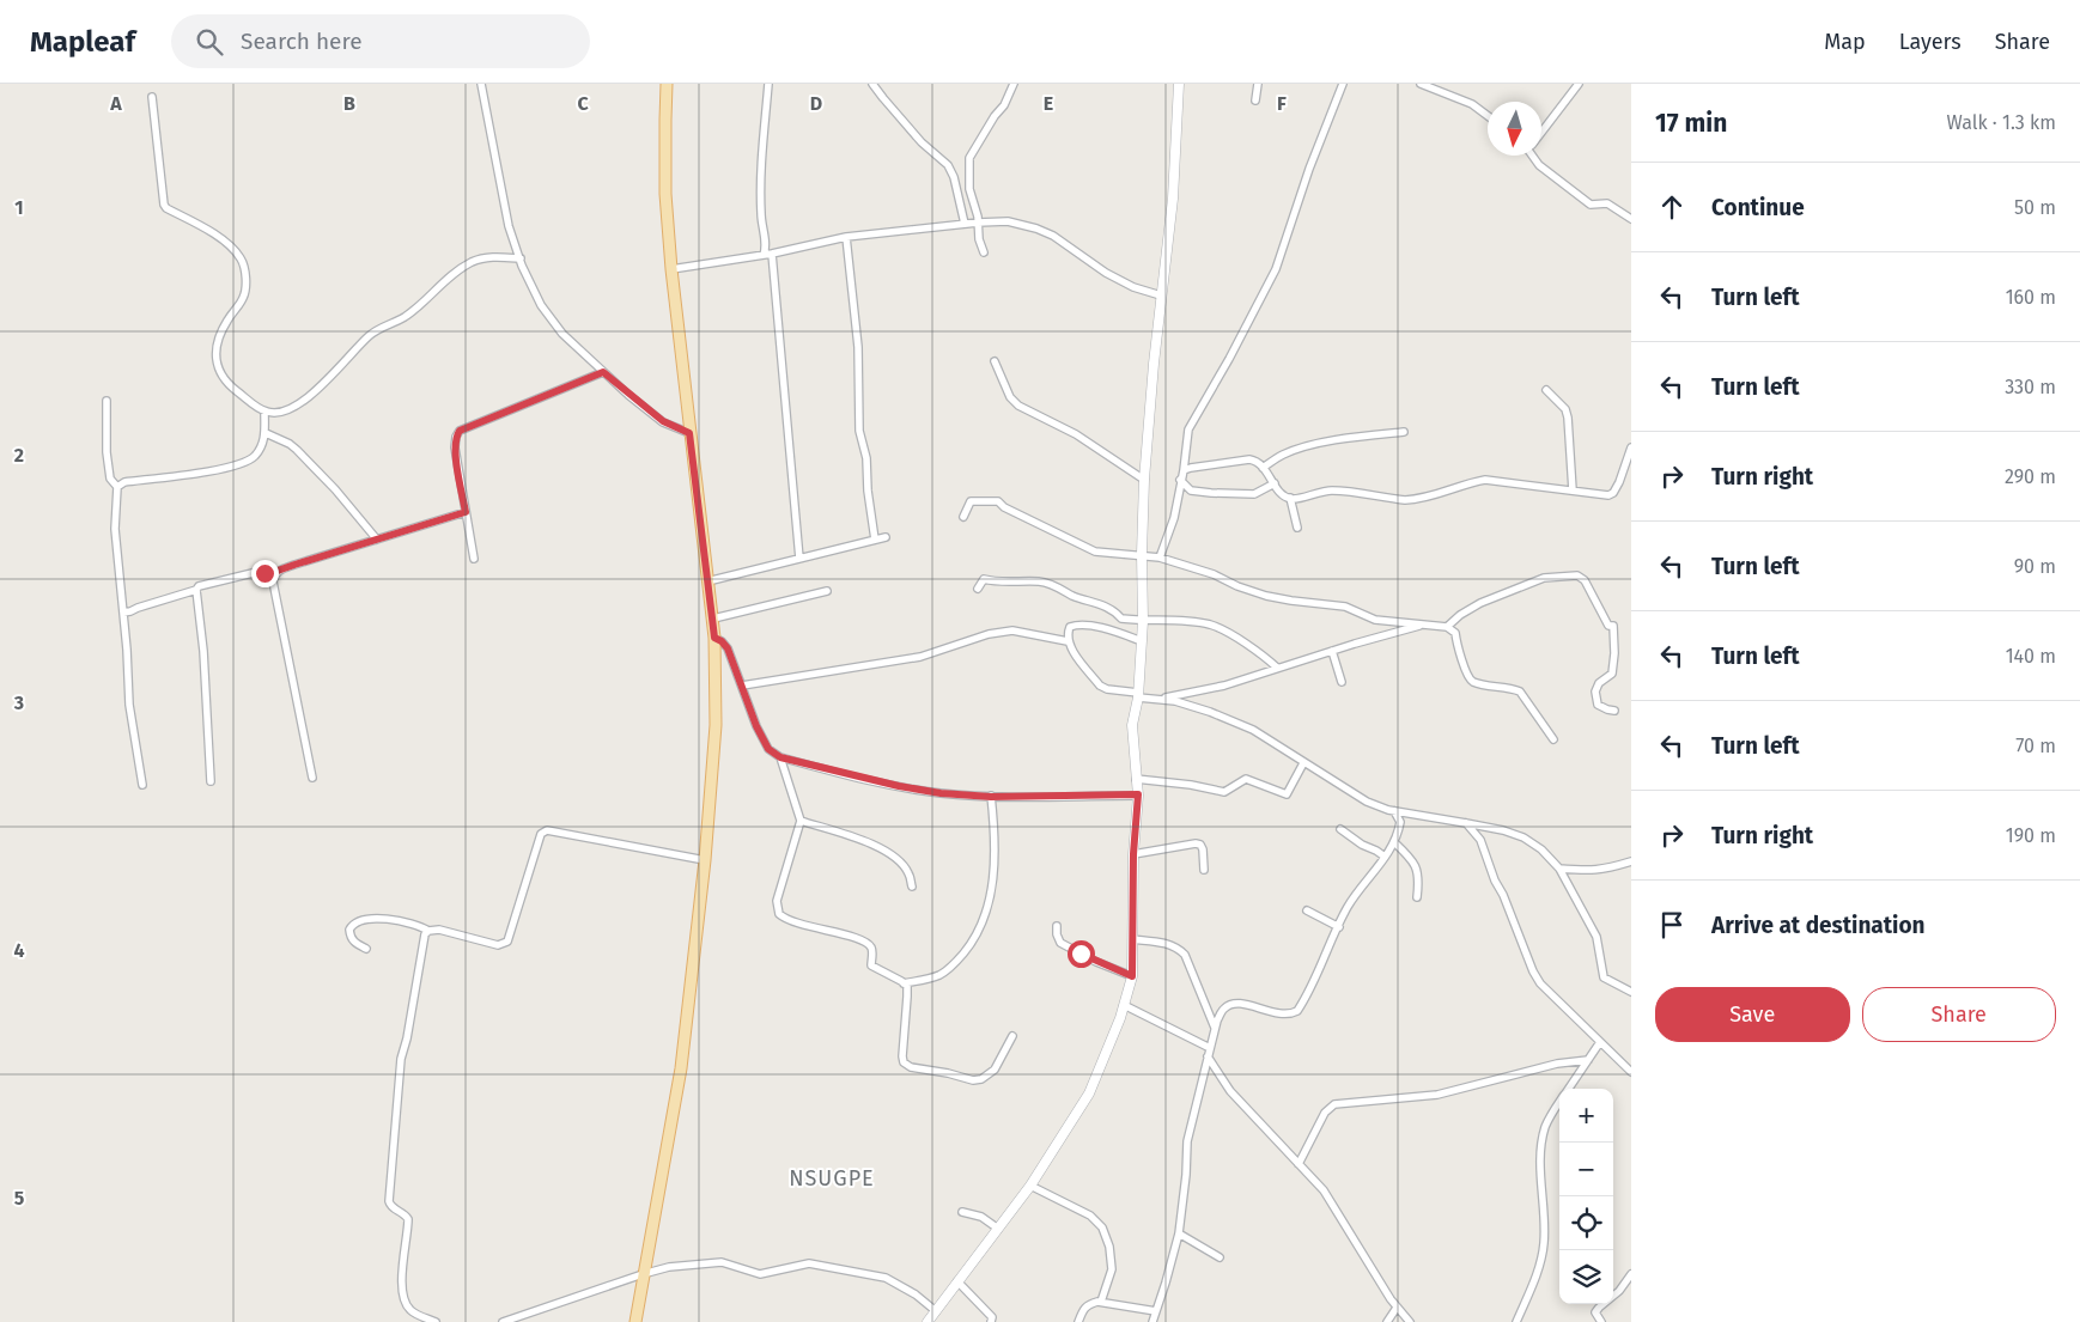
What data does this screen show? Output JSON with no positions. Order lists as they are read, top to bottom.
{
  "districts": ["NSUGPE"],
  "north": "bottom",
  "page": {
    "header": "Mapleaf",
    "search": "Search here",
    "nav": ["Map", "Layers", "Share"],
    "heading": ["17 min", "Walk · 1.3 km"],
    "list": [
      ["Continue", "50 m"],
      ["Turn left", "160 m"],
      ["Turn left", "330 m"],
      ["Turn right", "290 m"],
      ["Turn left", "90 m"],
      ["Turn left", "140 m"],
      ["Turn left", "70 m"],
      ["Turn right", "190 m"],
      "Arrive at destination"
    ],
    "buttons": ["Save", "Share"],
    "map_buttons": ["+", "−"]
  },
  "grid": {
    "columns": [
      "A",
      "B",
      "C",
      "D",
      "E",
      "F"
    ],
    "rows": [
      "1",
      "2",
      "3",
      "4",
      "5"
    ]
  }
}
